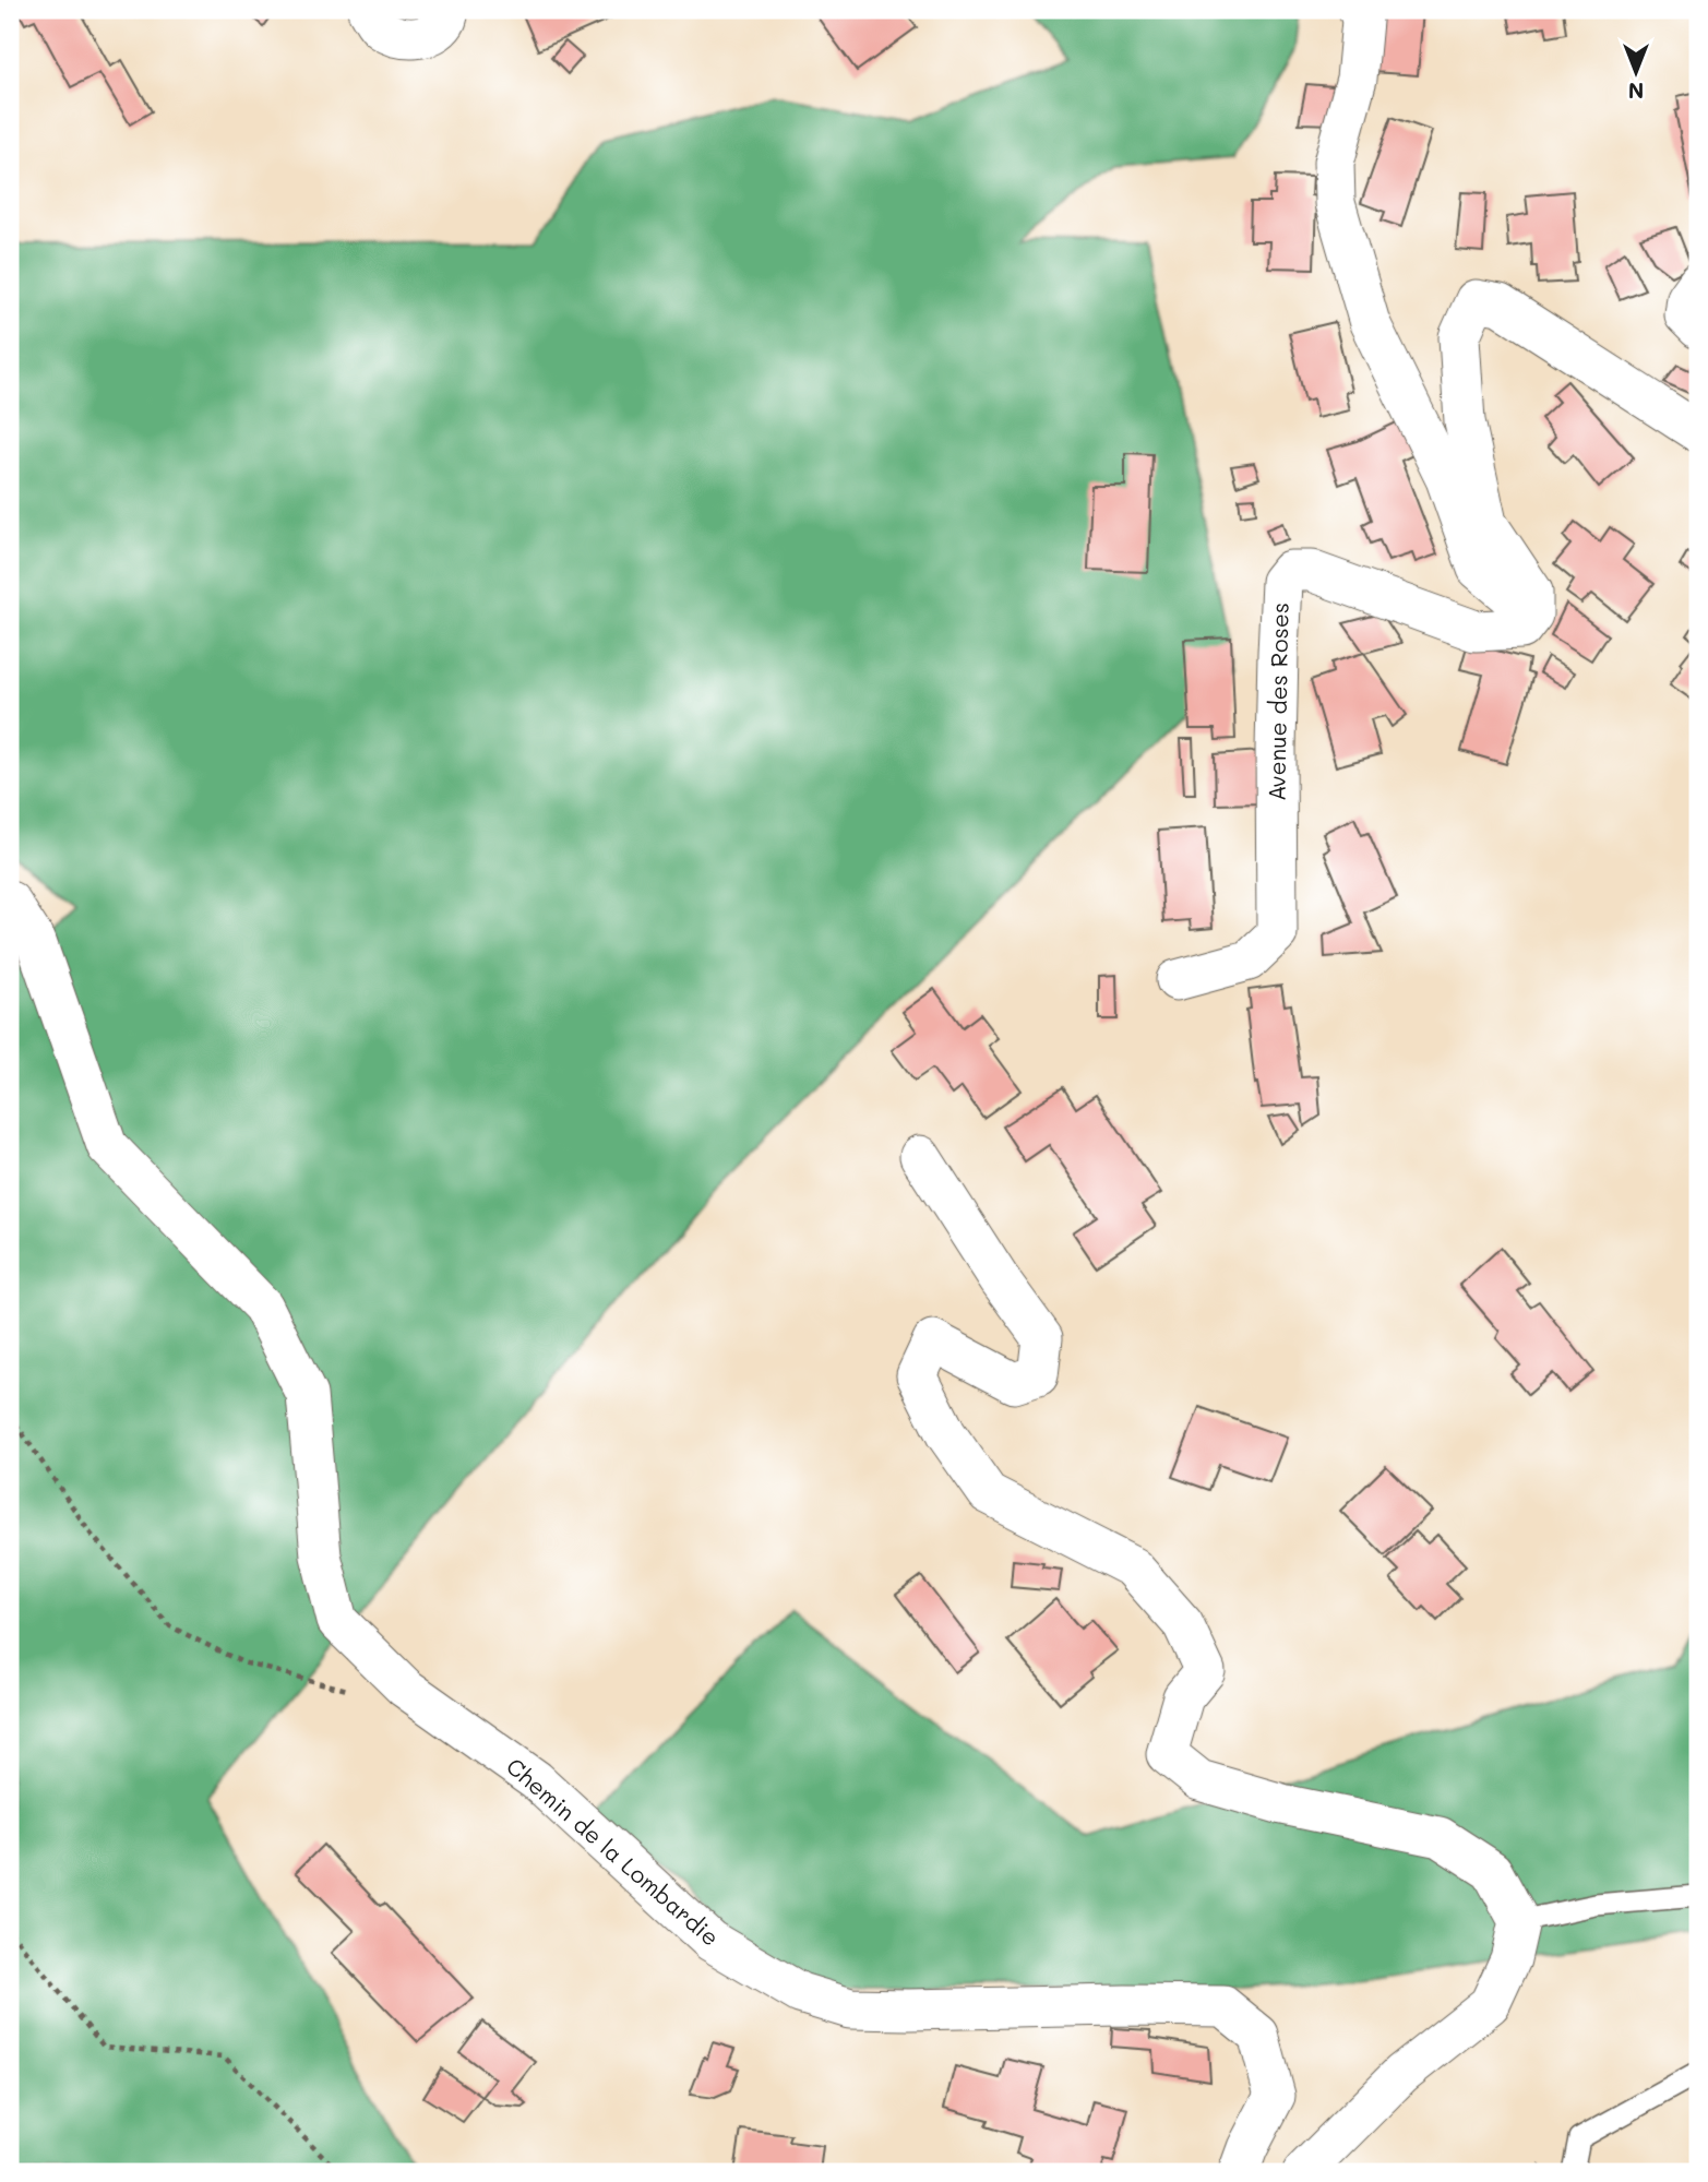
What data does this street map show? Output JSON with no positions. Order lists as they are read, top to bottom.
{
  "streets": {
    "street": ["Avenue des Roses", "Chemin de la Lombardie"]
  },
  "north": "bottom"
}
